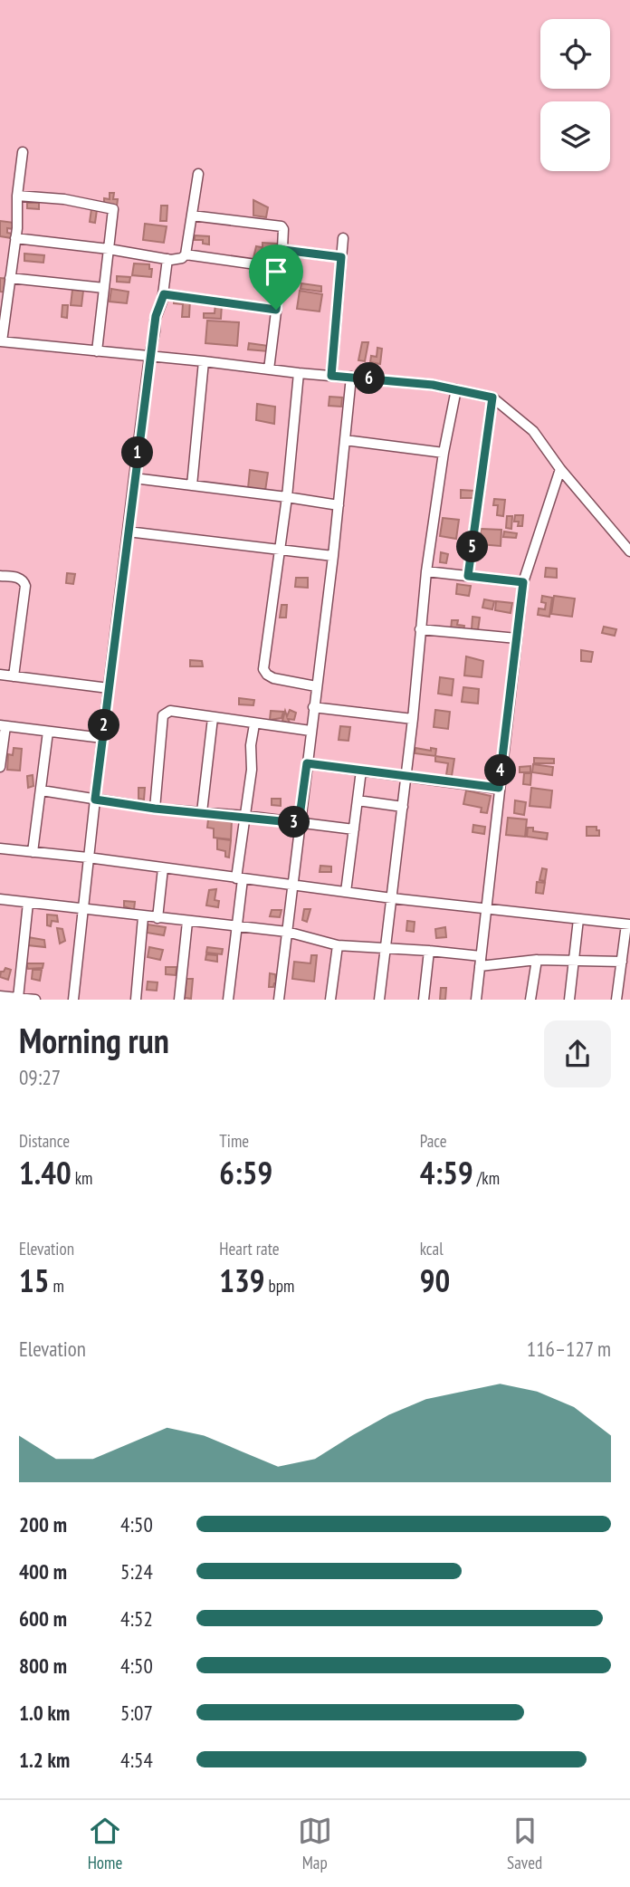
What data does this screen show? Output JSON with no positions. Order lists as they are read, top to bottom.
{
  "page": {
    "pins": [
      "6",
      "1",
      "5",
      "2",
      "4",
      "3"
    ],
    "heading": ["Morning run", "09:27"],
    "stats": [
      ["Distance", "1.40 km"],
      ["Time", "6:59"],
      ["Pace", "4:59 /km"],
      ["Elevation", "15 m"],
      ["Heart rate", "139 bpm"],
      ["kcal", "90"]
    ],
    "chart": ["Elevation", "116–127 m"],
    "list": [
      {
        "name": "200 m",
        "note": "4:50"
      },
      {
        "name": "400 m",
        "note": "5:24"
      },
      {
        "name": "600 m",
        "note": "4:52"
      },
      {
        "name": "800 m",
        "note": "4:50"
      },
      {
        "name": "1.0 km",
        "note": "5:07"
      },
      {
        "name": "1.2 km",
        "note": "4:54"
      }
    ],
    "tabs": ["Home", "Map", "Saved"]
  }
}
